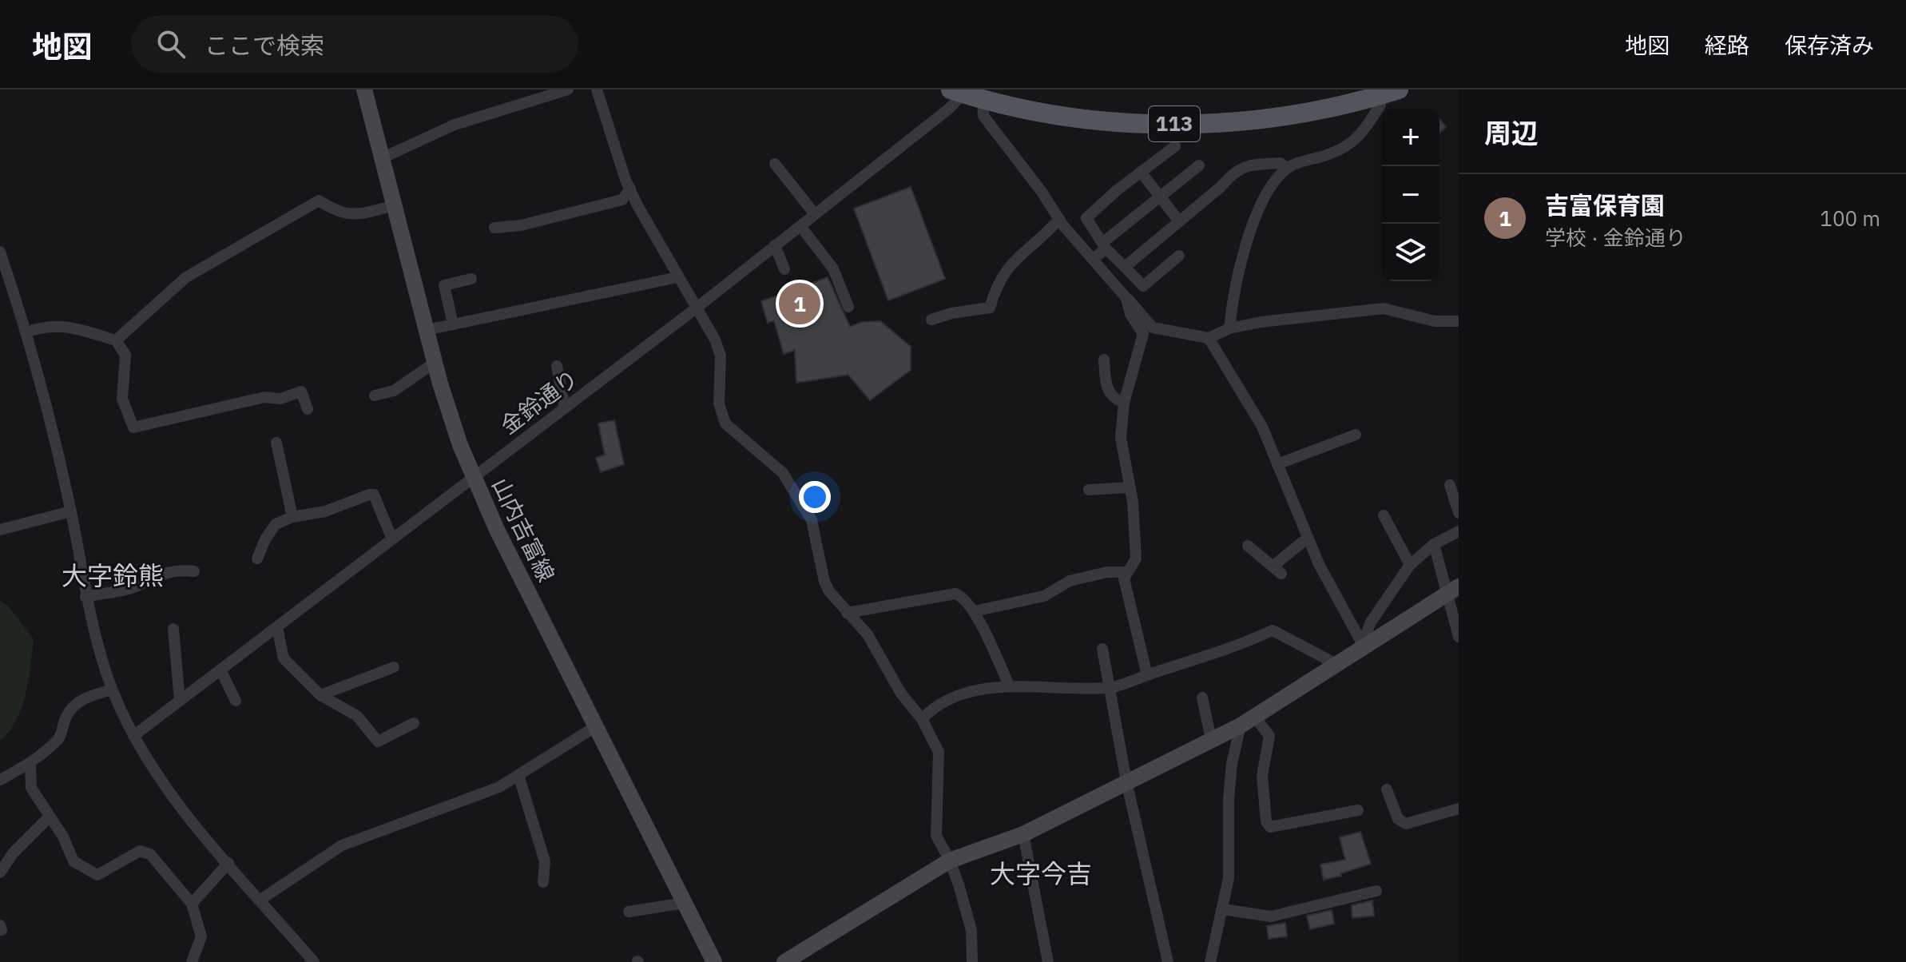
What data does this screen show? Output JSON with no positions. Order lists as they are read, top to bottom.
{
  "streets": {
    "main road": ["113", "山内吉富線"],
    "street": ["金鈴通り"]
  },
  "crossings": [
    ["113", "金鈴通り"],
    ["金鈴通り", "山内吉富線"]
  ],
  "districts": ["大字鈴熊", "大字今吉"],
  "page": {
    "header": "地図",
    "search": "ここで検索",
    "nav": ["地図", "経路", "保存済み"],
    "heading": "周辺",
    "map_buttons": ["+", "−"],
    "list": [
      {
        "mark": "1",
        "name": "吉富保育園",
        "note": "学校 · 金鈴通り",
        "value": "100 m"
      }
    ],
    "pins": "1"
  }
}
